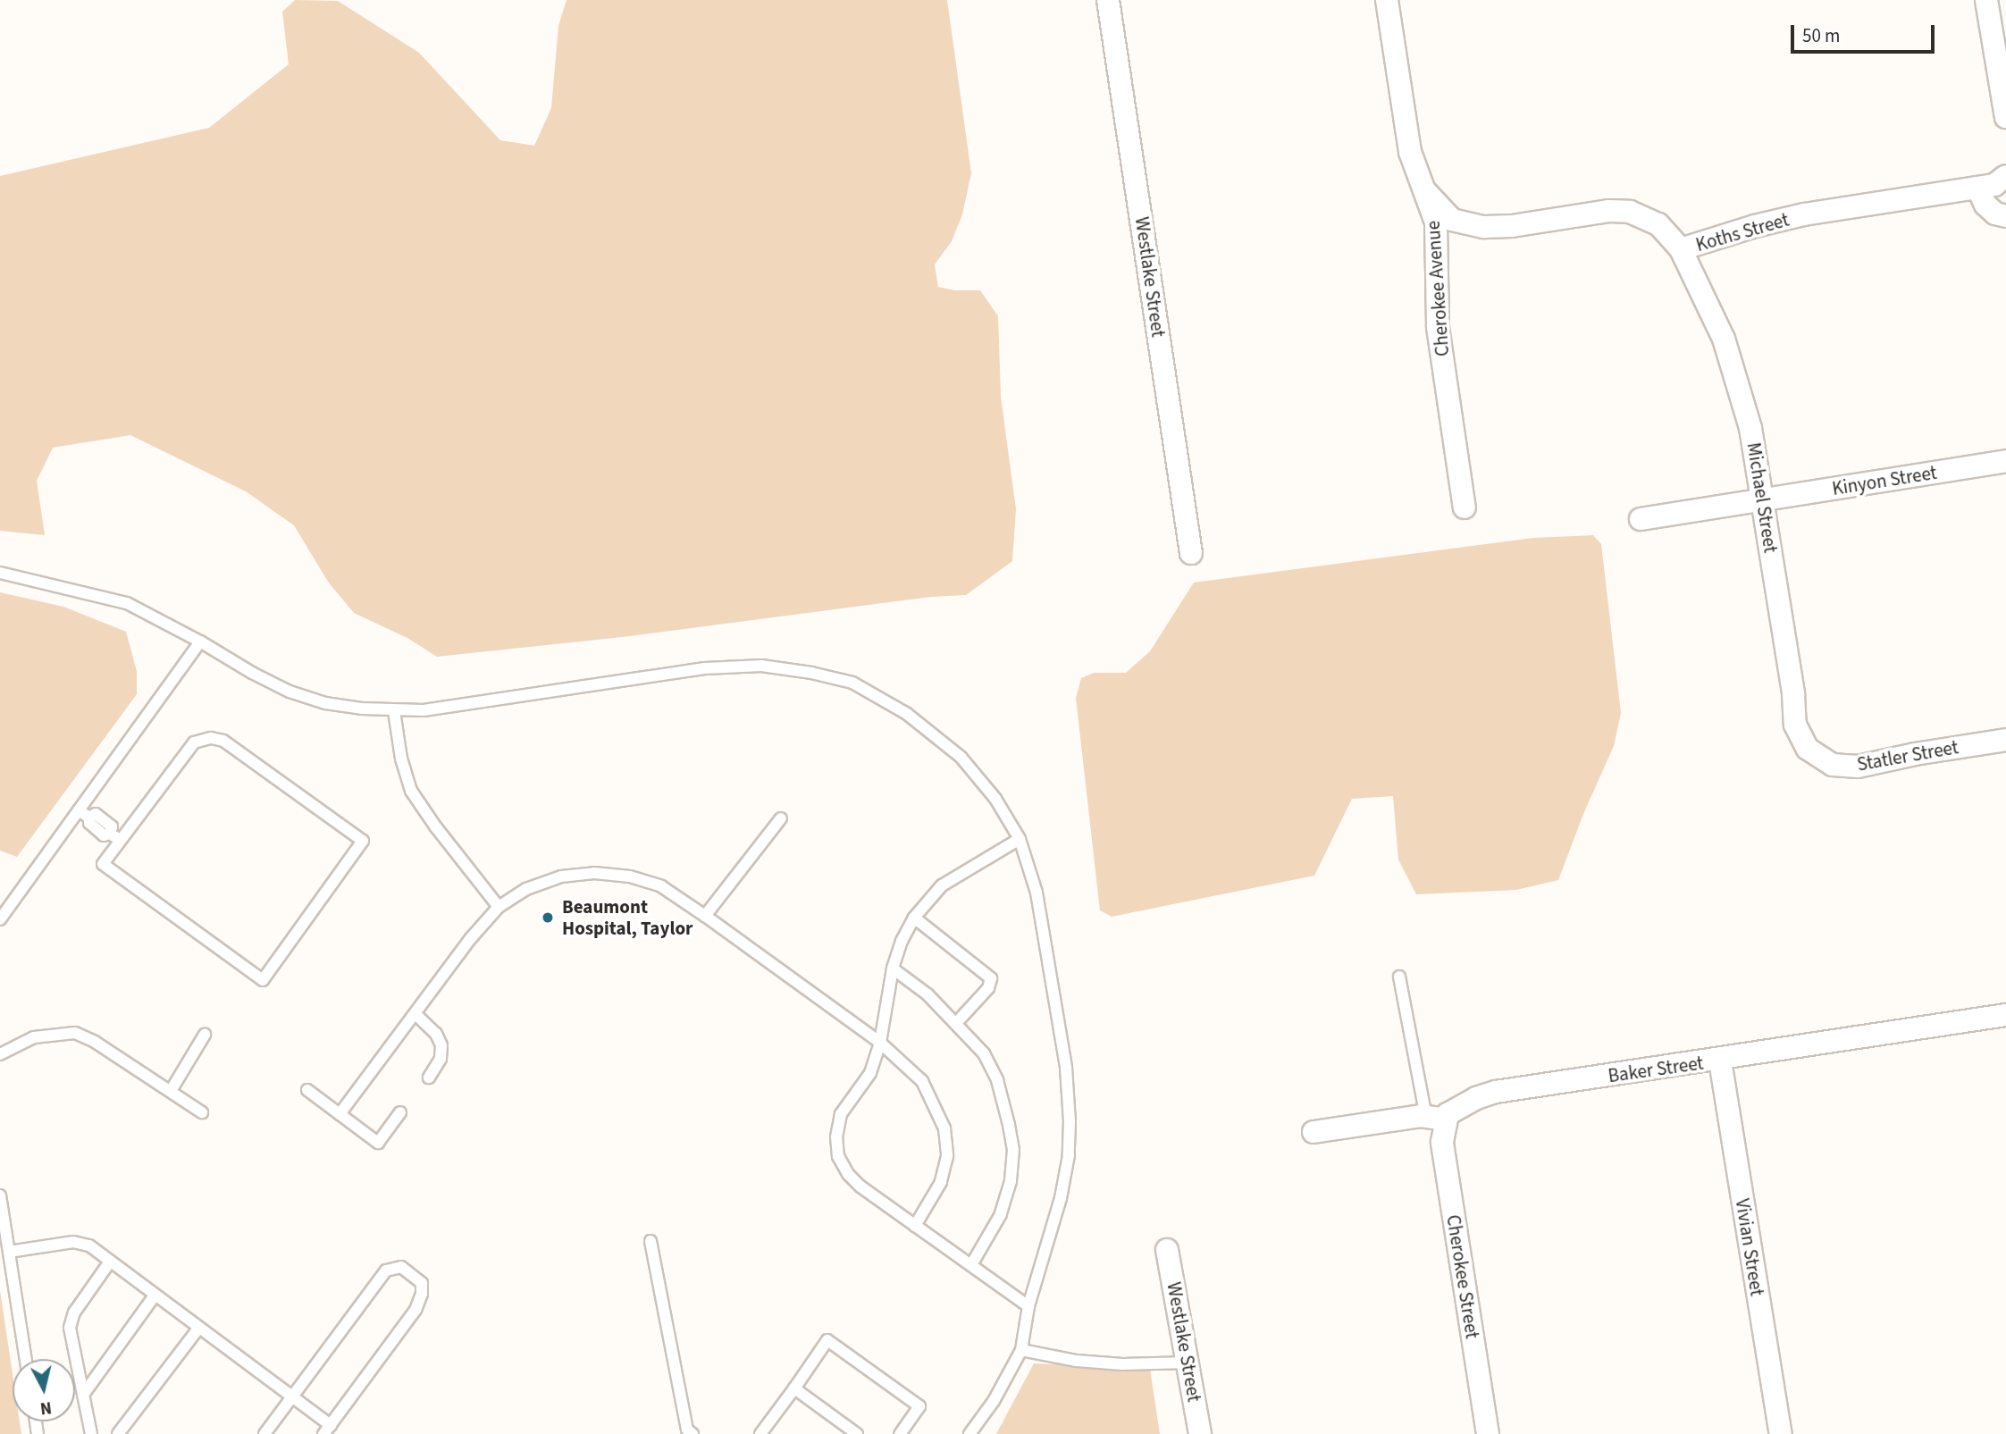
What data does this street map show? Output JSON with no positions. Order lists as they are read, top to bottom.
{
  "streets": {
    "street": [
      "Koths Street",
      "Westlake Street",
      "Cherokee Avenue",
      "Kinyon Street",
      "Michael Street",
      "Statler Street",
      "Baker Street",
      "Vivian Street",
      "Cherokee Street"
    ]
  },
  "crossings": [
    ["Koths Street", "Cherokee Avenue"],
    ["Koths Street", "Michael Street"],
    ["Kinyon Street", "Michael Street"],
    ["Michael Street", "Statler Street"],
    ["Baker Street", "Vivian Street"],
    ["Baker Street", "Cherokee Street"]
  ],
  "places": ["Beaumont Hospital, Taylor"],
  "scale_bar": "50 m",
  "north": "bottom"
}
